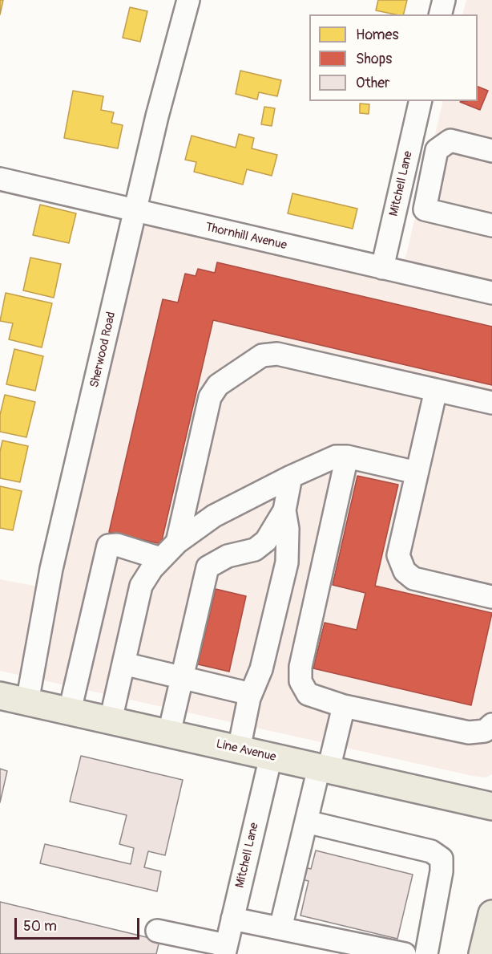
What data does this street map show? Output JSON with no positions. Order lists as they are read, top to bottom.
{
  "streets": {
    "main road": ["Line Avenue"],
    "street": ["Mitchell Lane", "Thornhill Avenue", "Sherwood Road"]
  },
  "crossings": [
    ["Mitchell Lane", "Thornhill Avenue"],
    ["Mitchell Lane", "Line Avenue"],
    ["Thornhill Avenue", "Sherwood Road"],
    ["Sherwood Road", "Line Avenue"]
  ],
  "legend": ["Homes", "Shops", "Other"],
  "scale_bar": "50 m"
}
